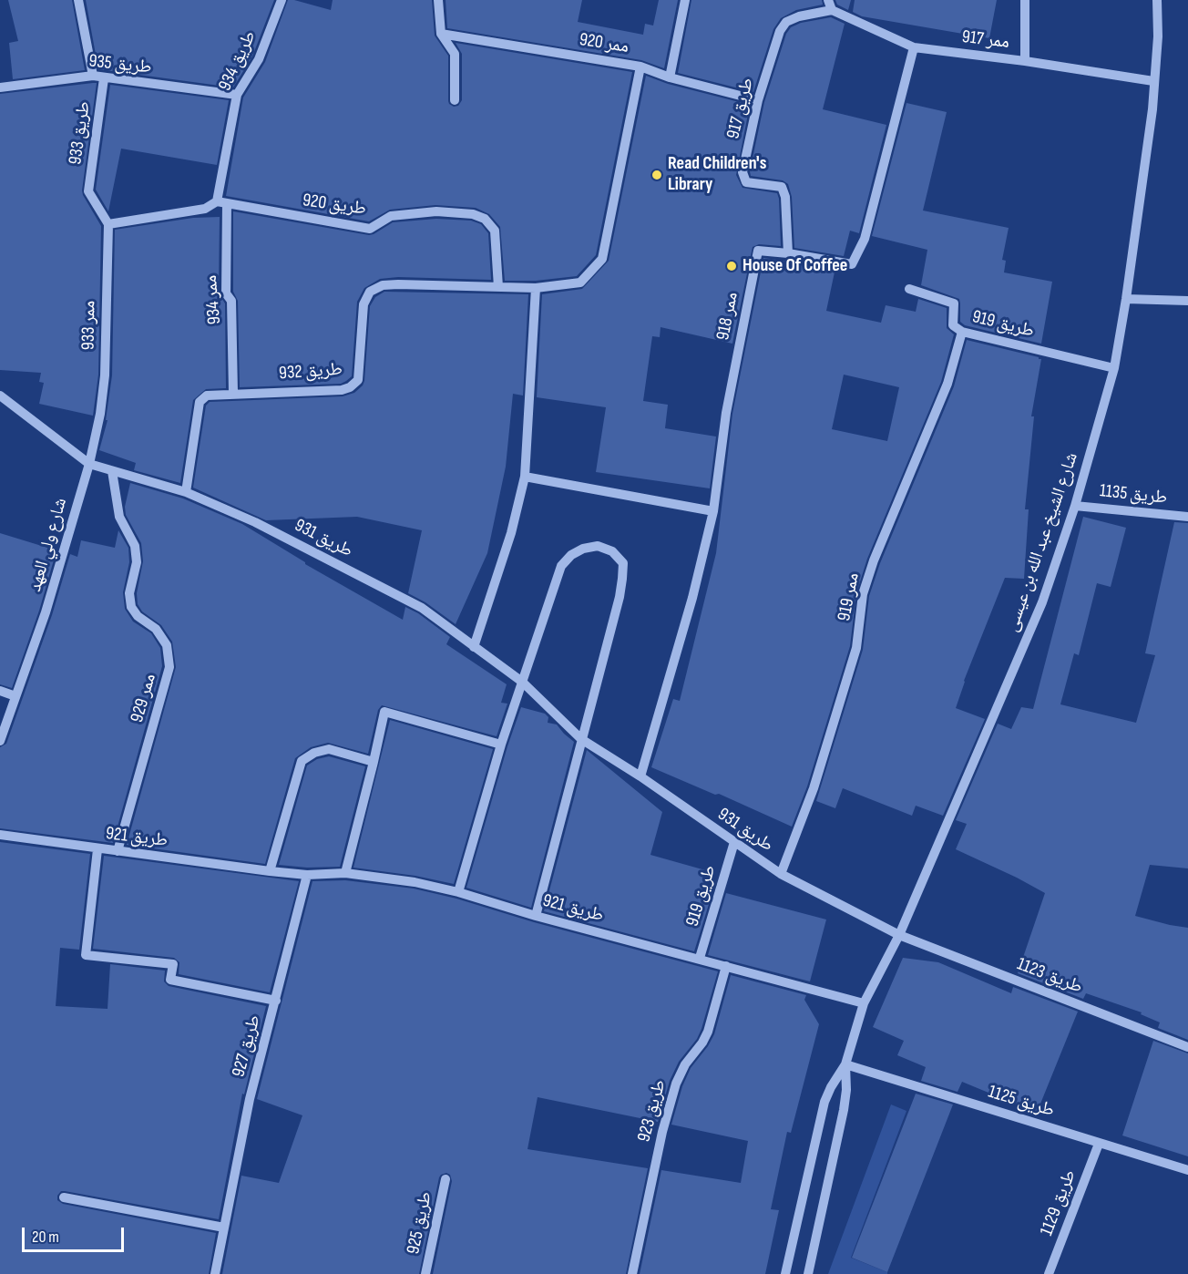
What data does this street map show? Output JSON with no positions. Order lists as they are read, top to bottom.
{
  "streets": {
    "street": [
      "ممر 917",
      "ممر 920",
      "طريق 934",
      "طريق 935",
      "طريق 917",
      "طريق 933",
      "طريق 920",
      "ممر 934",
      "ممر 918",
      "طريق 919",
      "ممر 933",
      "طريق 932",
      "طريق 1135",
      "طريق 931",
      "شارع الشيخ عبد الله بن عيسى",
      "شارع ولي العهد",
      "ممر 919",
      "ممر 929",
      "طريق 921",
      "طريق 1123",
      "طريق 927",
      "طريق 1125",
      "طريق 923",
      "طريق 1129",
      "طريق 925"
    ]
  },
  "crossings": [
    ["ممر 917", "طريق 917"],
    ["ممر 917", "ممر 918"],
    ["ممر 917", "شارع الشيخ عبد الله بن عيسى"],
    ["ممر 920", "طريق 917"],
    ["ممر 920", "طريق 932"],
    ["طريق 934", "طريق 935"],
    ["طريق 934", "طريق 920"],
    ["طريق 934", "ممر 934"],
    ["طريق 935", "طريق 933"],
    ["طريق 917", "ممر 918"],
    ["طريق 933", "ممر 933"],
    ["طريق 920", "ممر 934"],
    ["طريق 920", "طريق 932"],
    ["ممر 934", "طريق 932"],
    ["ممر 918", "طريق 931"],
    ["طريق 919", "طريق 931"],
    ["طريق 919", "شارع الشيخ عبد الله بن عيسى"],
    ["طريق 919", "ممر 919"],
    ["طريق 919", "طريق 921"],
    ["ممر 933", "طريق 931"],
    ["ممر 933", "شارع ولي العهد"],
    ["طريق 932", "طريق 931"],
    ["طريق 1135", "شارع الشيخ عبد الله بن عيسى"],
    ["طريق 931", "شارع الشيخ عبد الله بن عيسى"],
    ["طريق 931", "شارع ولي العهد"],
    ["طريق 931", "ممر 919"],
    ["طريق 931", "ممر 929"],
    ["طريق 931", "طريق 1123"],
    ["شارع الشيخ عبد الله بن عيسى", "طريق 921"],
    ["شارع الشيخ عبد الله بن عيسى", "طريق 1123"],
    ["شارع الشيخ عبد الله بن عيسى", "طريق 1125"],
    ["ممر 929", "طريق 921"],
    ["طريق 921", "طريق 927"],
    ["طريق 921", "طريق 923"],
    ["طريق 1125", "طريق 1129"]
  ],
  "places": ["Read Children's Library", "House Of Coffee"],
  "scale_bar": "20 m"
}
